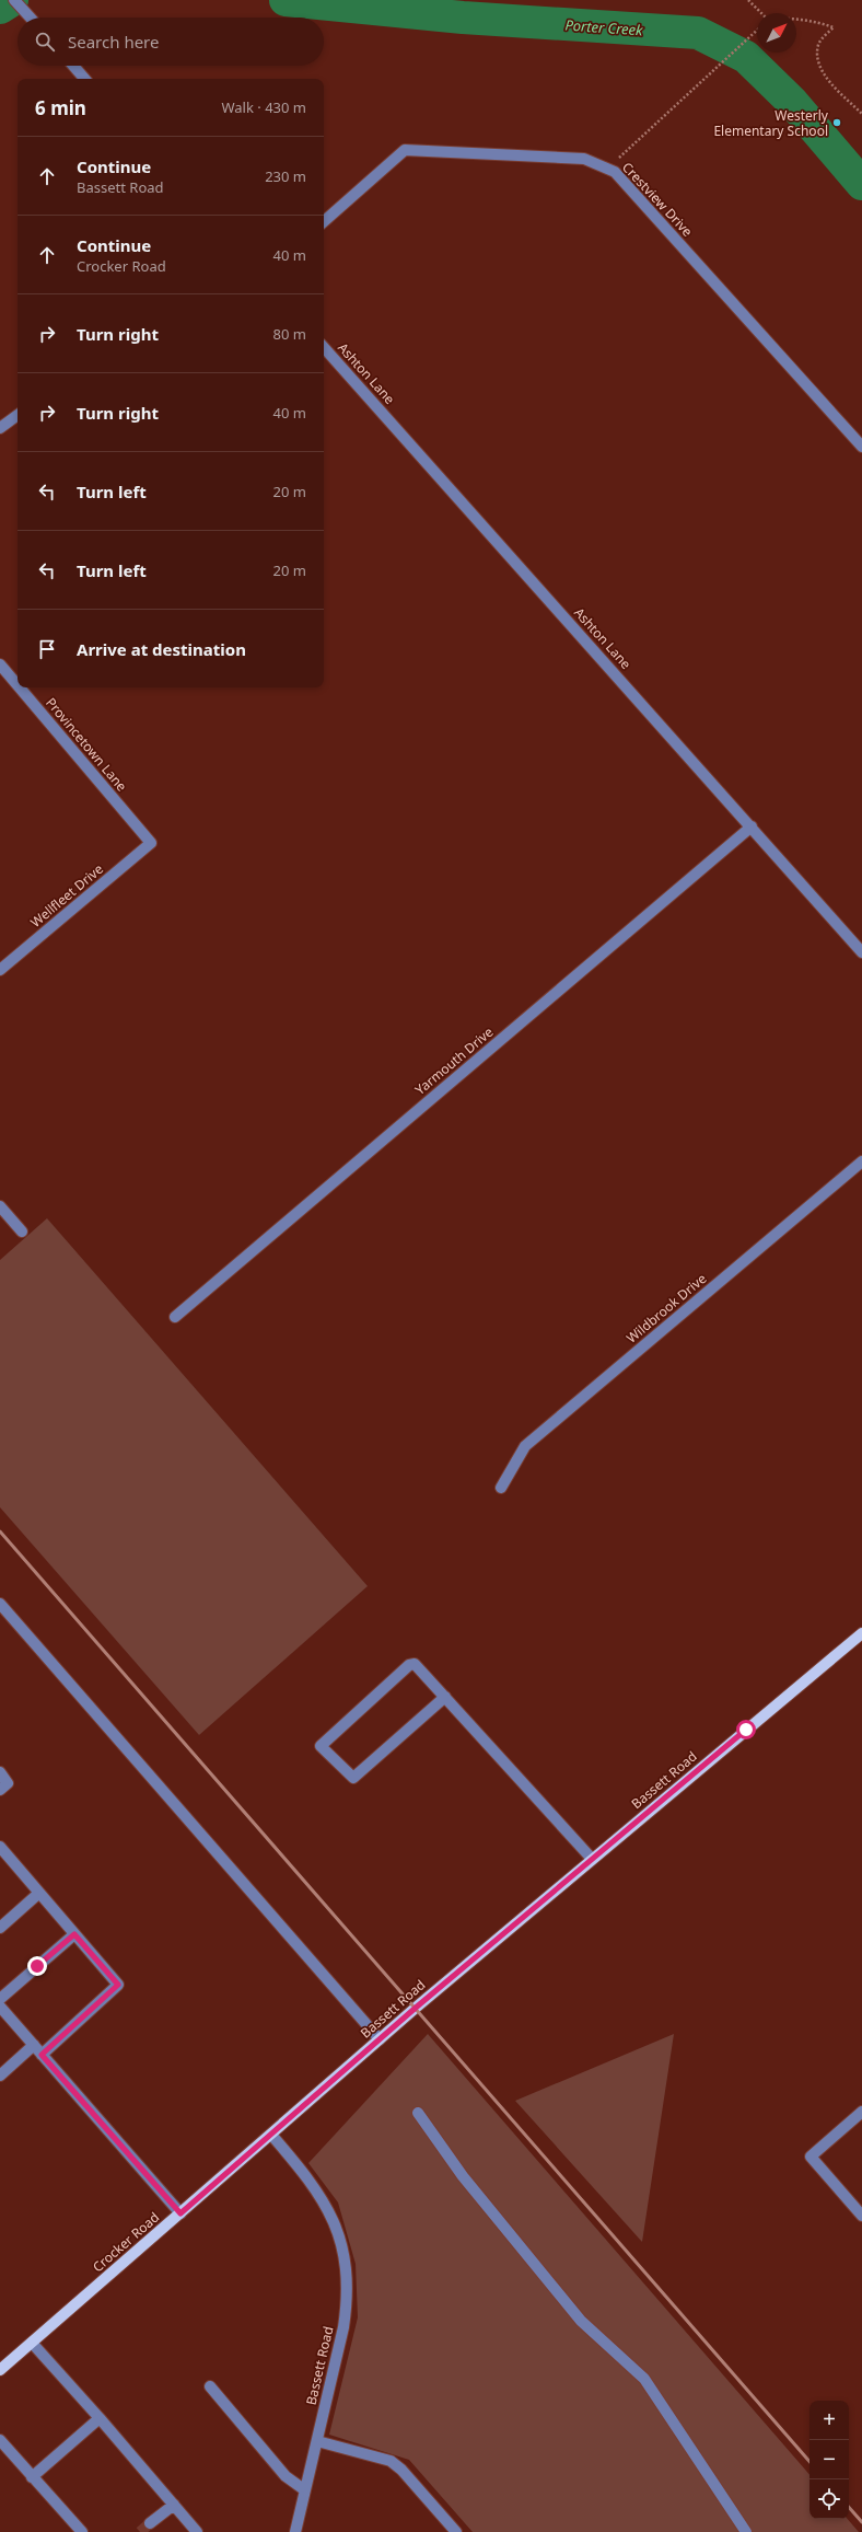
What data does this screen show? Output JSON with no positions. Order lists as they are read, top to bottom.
{
  "streets": {
    "main road": ["Bassett Road", "Crocker Road"],
    "street": [
      "Crestview Drive",
      "Ashton Lane",
      "Provincetown Lane",
      "Wellfleet Drive",
      "Yarmouth Drive",
      "Wildbrook Drive"
    ]
  },
  "crossings": [
    ["Ashton Lane", "Yarmouth Drive"],
    ["Provincetown Lane", "Wellfleet Drive"],
    ["Bassett Road", "Crocker Road"]
  ],
  "water": ["Porter Creek"],
  "places": ["Westerly Elementary School"],
  "north": "top right",
  "page": {
    "search": "Search here",
    "heading": ["6 min", "Walk · 430 m"],
    "list": [
      ["Continue", "Bassett Road", "230 m"],
      ["Continue", "Crocker Road", "40 m"],
      ["Turn right", "80 m"],
      ["Turn right", "40 m"],
      ["Turn left", "20 m"],
      ["Turn left", "20 m"],
      "Arrive at destination"
    ],
    "map_buttons": ["+", "−"]
  }
}
